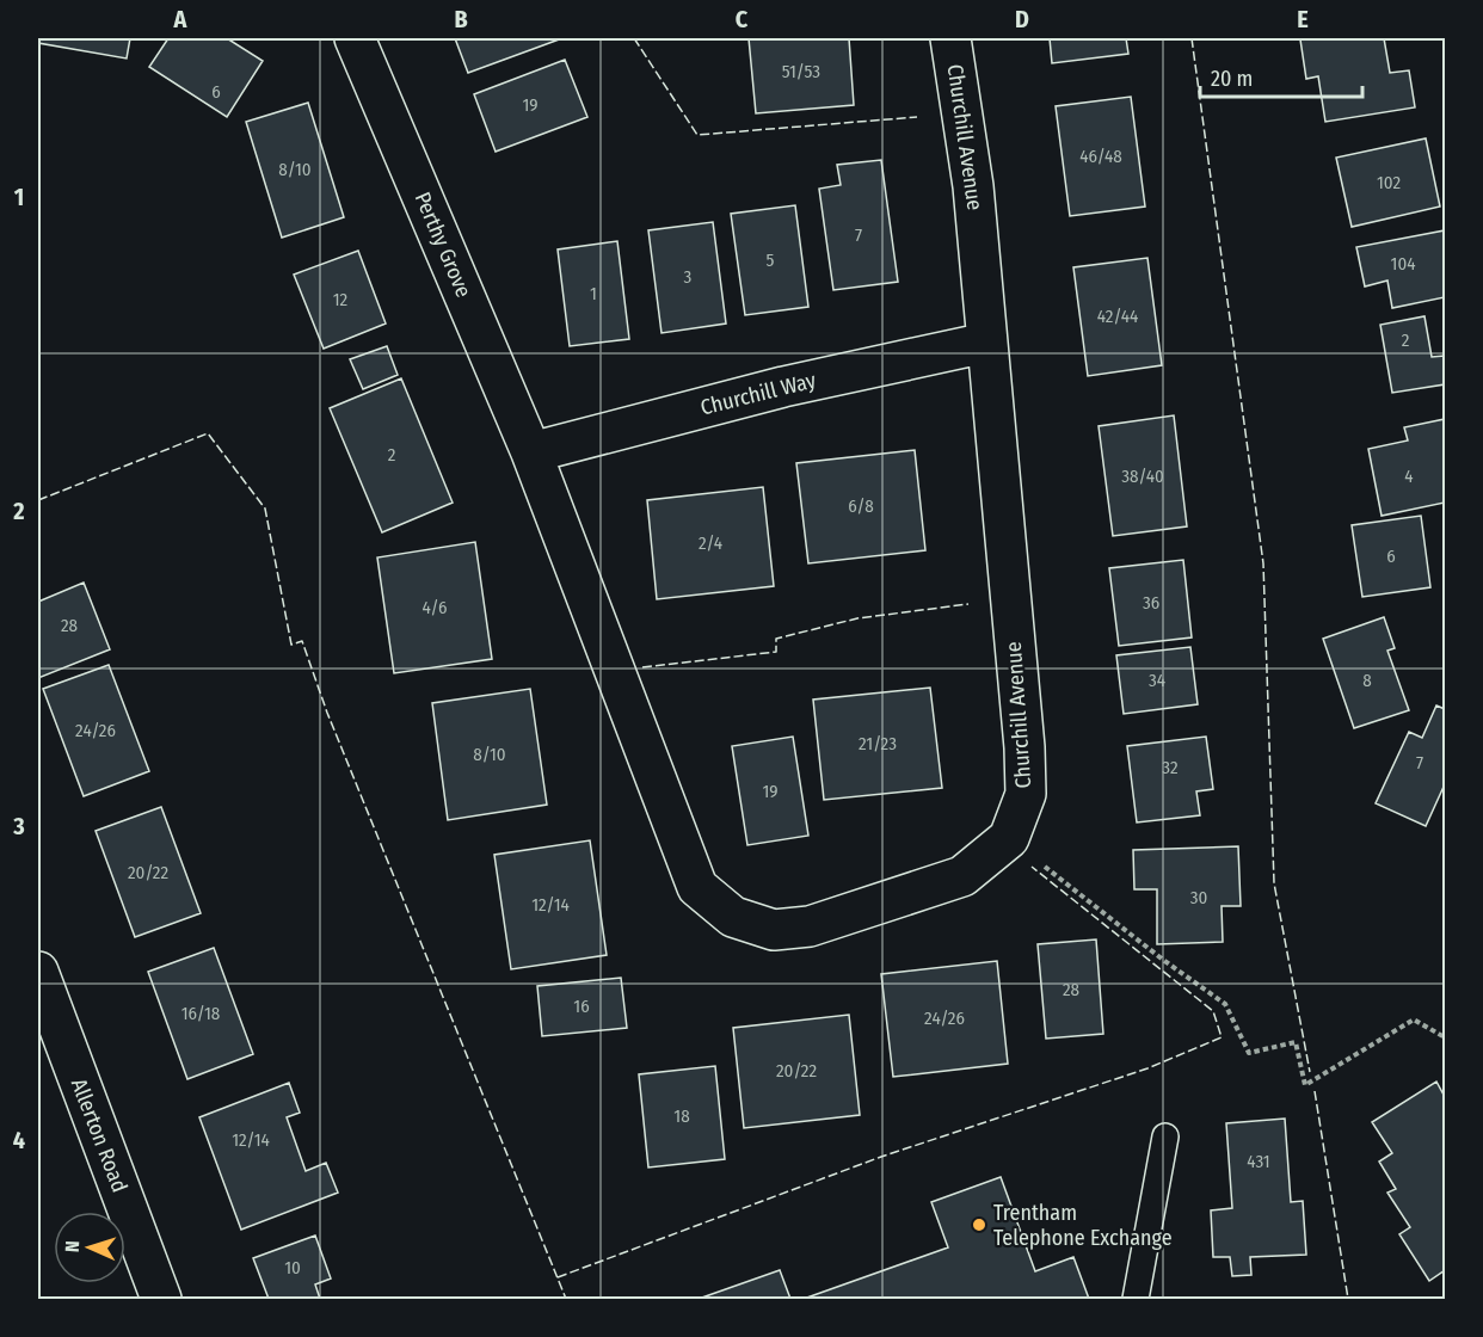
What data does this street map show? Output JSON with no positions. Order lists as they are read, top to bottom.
{
  "streets": {
    "street": [
      "Churchill Avenue",
      "Perthy Grove",
      "Churchill Way",
      "Allerton Road"
    ]
  },
  "crossings": [
    ["Churchill Avenue", "Perthy Grove"],
    ["Churchill Avenue", "Churchill Way"],
    ["Perthy Grove", "Churchill Way"]
  ],
  "places": ["Trentham Telephone Exchange"],
  "house_numbers": [
    "51/53",
    "6",
    "19",
    "46/48",
    "8/10",
    "102",
    "7",
    "5",
    "104",
    "3",
    "1",
    "12",
    "42/44",
    "2",
    "2",
    "38/40",
    "4",
    "6/8",
    "2/4",
    "6",
    "36",
    "4/6",
    "28",
    "34",
    "8",
    "24/26",
    "21/23",
    "8/10",
    "7",
    "32",
    "19",
    "20/22",
    "30",
    "12/14",
    "28",
    "16",
    "16/18",
    "24/26",
    "20/22",
    "18",
    "12/14",
    "431",
    "10"
  ],
  "scale_bar": "20 m",
  "north": "left",
  "grid": {
    "columns": [
      "A",
      "B",
      "C",
      "D",
      "E"
    ],
    "rows": [
      "1",
      "2",
      "3",
      "4"
    ]
  }
}
